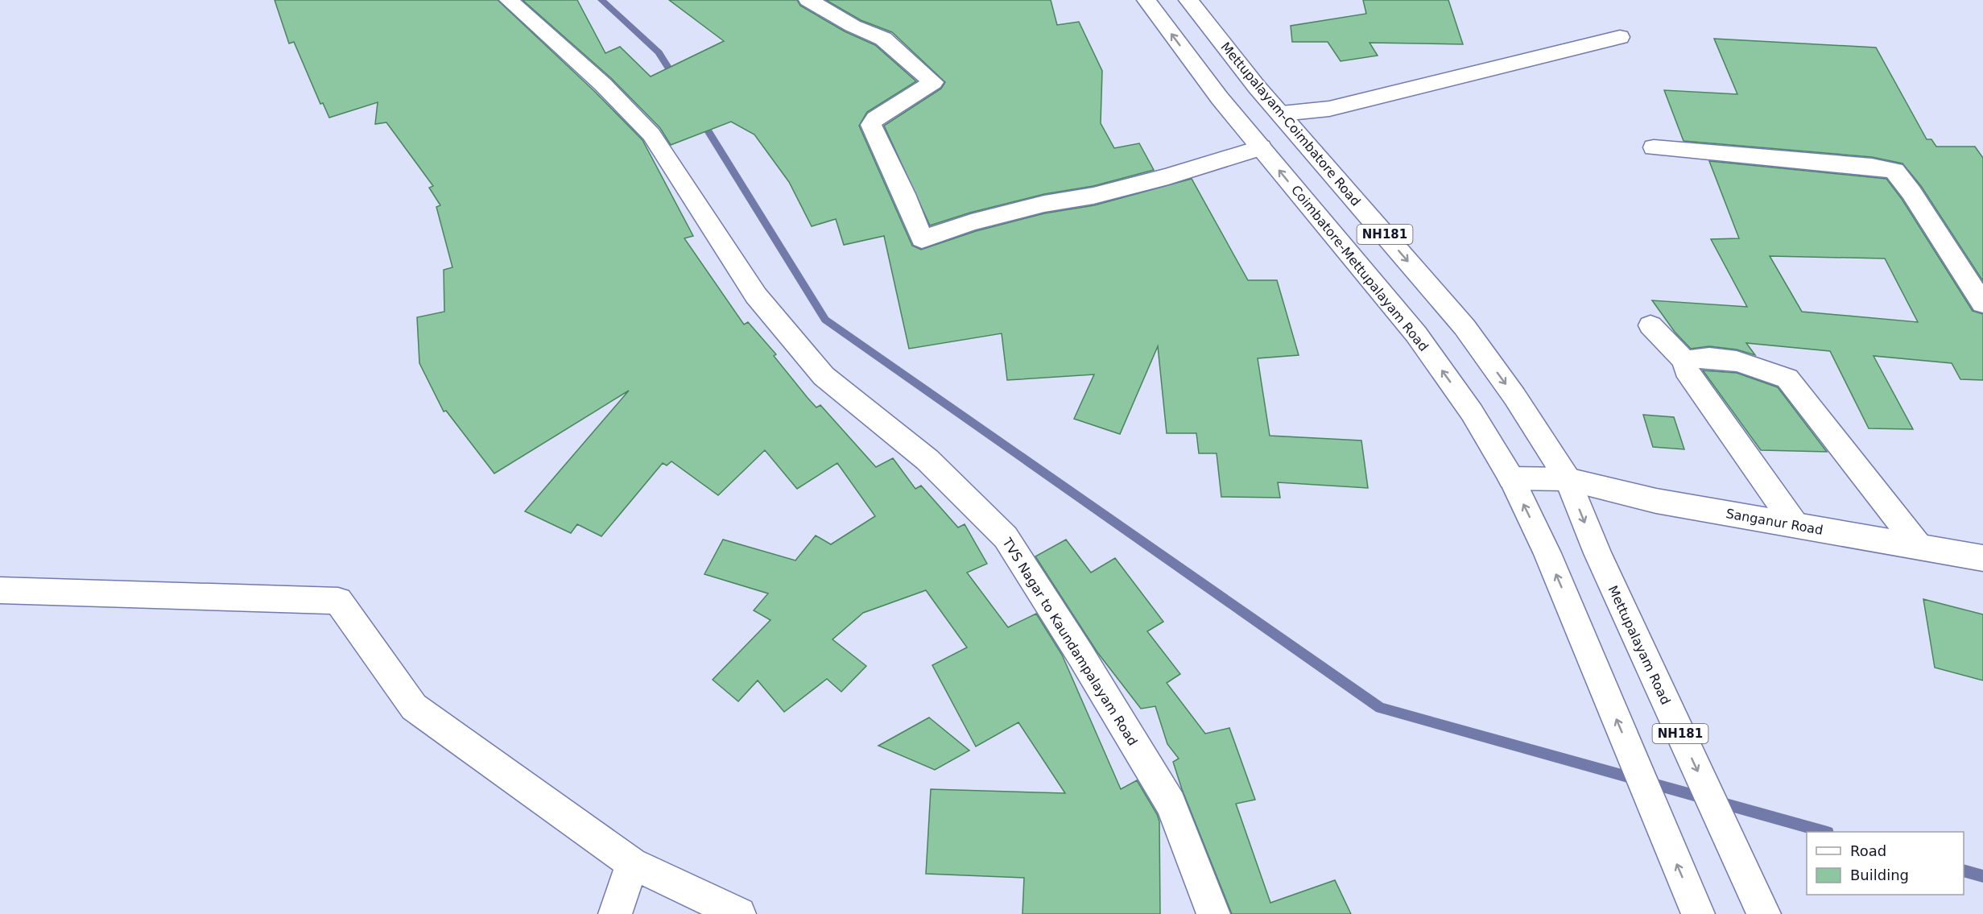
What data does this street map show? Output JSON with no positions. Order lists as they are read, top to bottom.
{
  "streets": {
    "main road": [
      "Mettupalayam-Coimbatore Road",
      "NH181",
      "Coimbatore-Mettupalayam Road",
      "Sanganur Road",
      "TVS Nagar to Kaundampalayam Road",
      "Mettupalayam Road"
    ]
  },
  "crossings": [
    ["Mettupalayam-Coimbatore Road", "Sanganur Road"],
    ["Mettupalayam-Coimbatore Road", "Mettupalayam Road"],
    ["Coimbatore-Mettupalayam Road", "Sanganur Road"],
    ["Sanganur Road", "Mettupalayam Road"]
  ],
  "one_way": ["Coimbatore-Mettupalayam Road", "Mettupalayam Road"],
  "legend": ["Road", "Building"]
}
